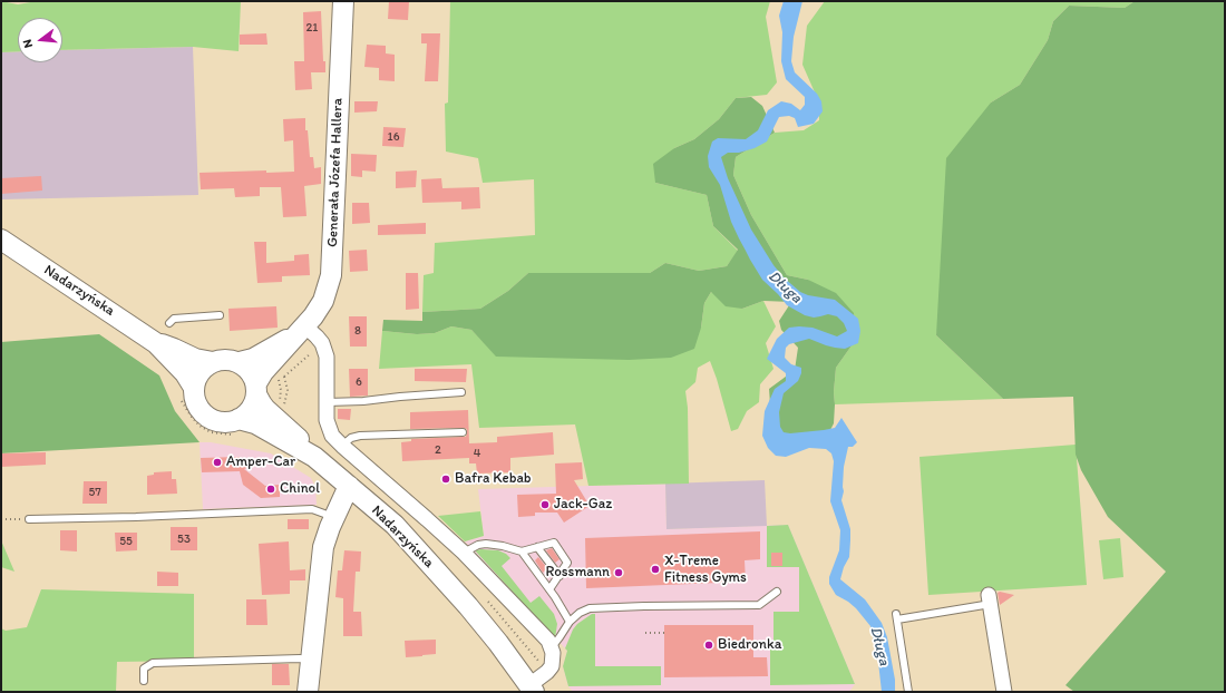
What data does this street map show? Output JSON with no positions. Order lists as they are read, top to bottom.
{
  "streets": {
    "main road": ["Generała Józefa Hallera", "Nadarzyńska"]
  },
  "crossings": [
    ["Generała Józefa Hallera", "Nadarzyńska"]
  ],
  "water": ["Długa"],
  "places": [
    "Amper-Car",
    "Bafra Kebab",
    "Chinol",
    "Jack-Gaz",
    "X-Treme Fitness Gyms",
    "Rossmann",
    "Biedronka"
  ],
  "house_numbers": [
    "21",
    "16",
    "8",
    "6",
    "2",
    "4",
    "57",
    "53",
    "55"
  ],
  "north": "left"
}
